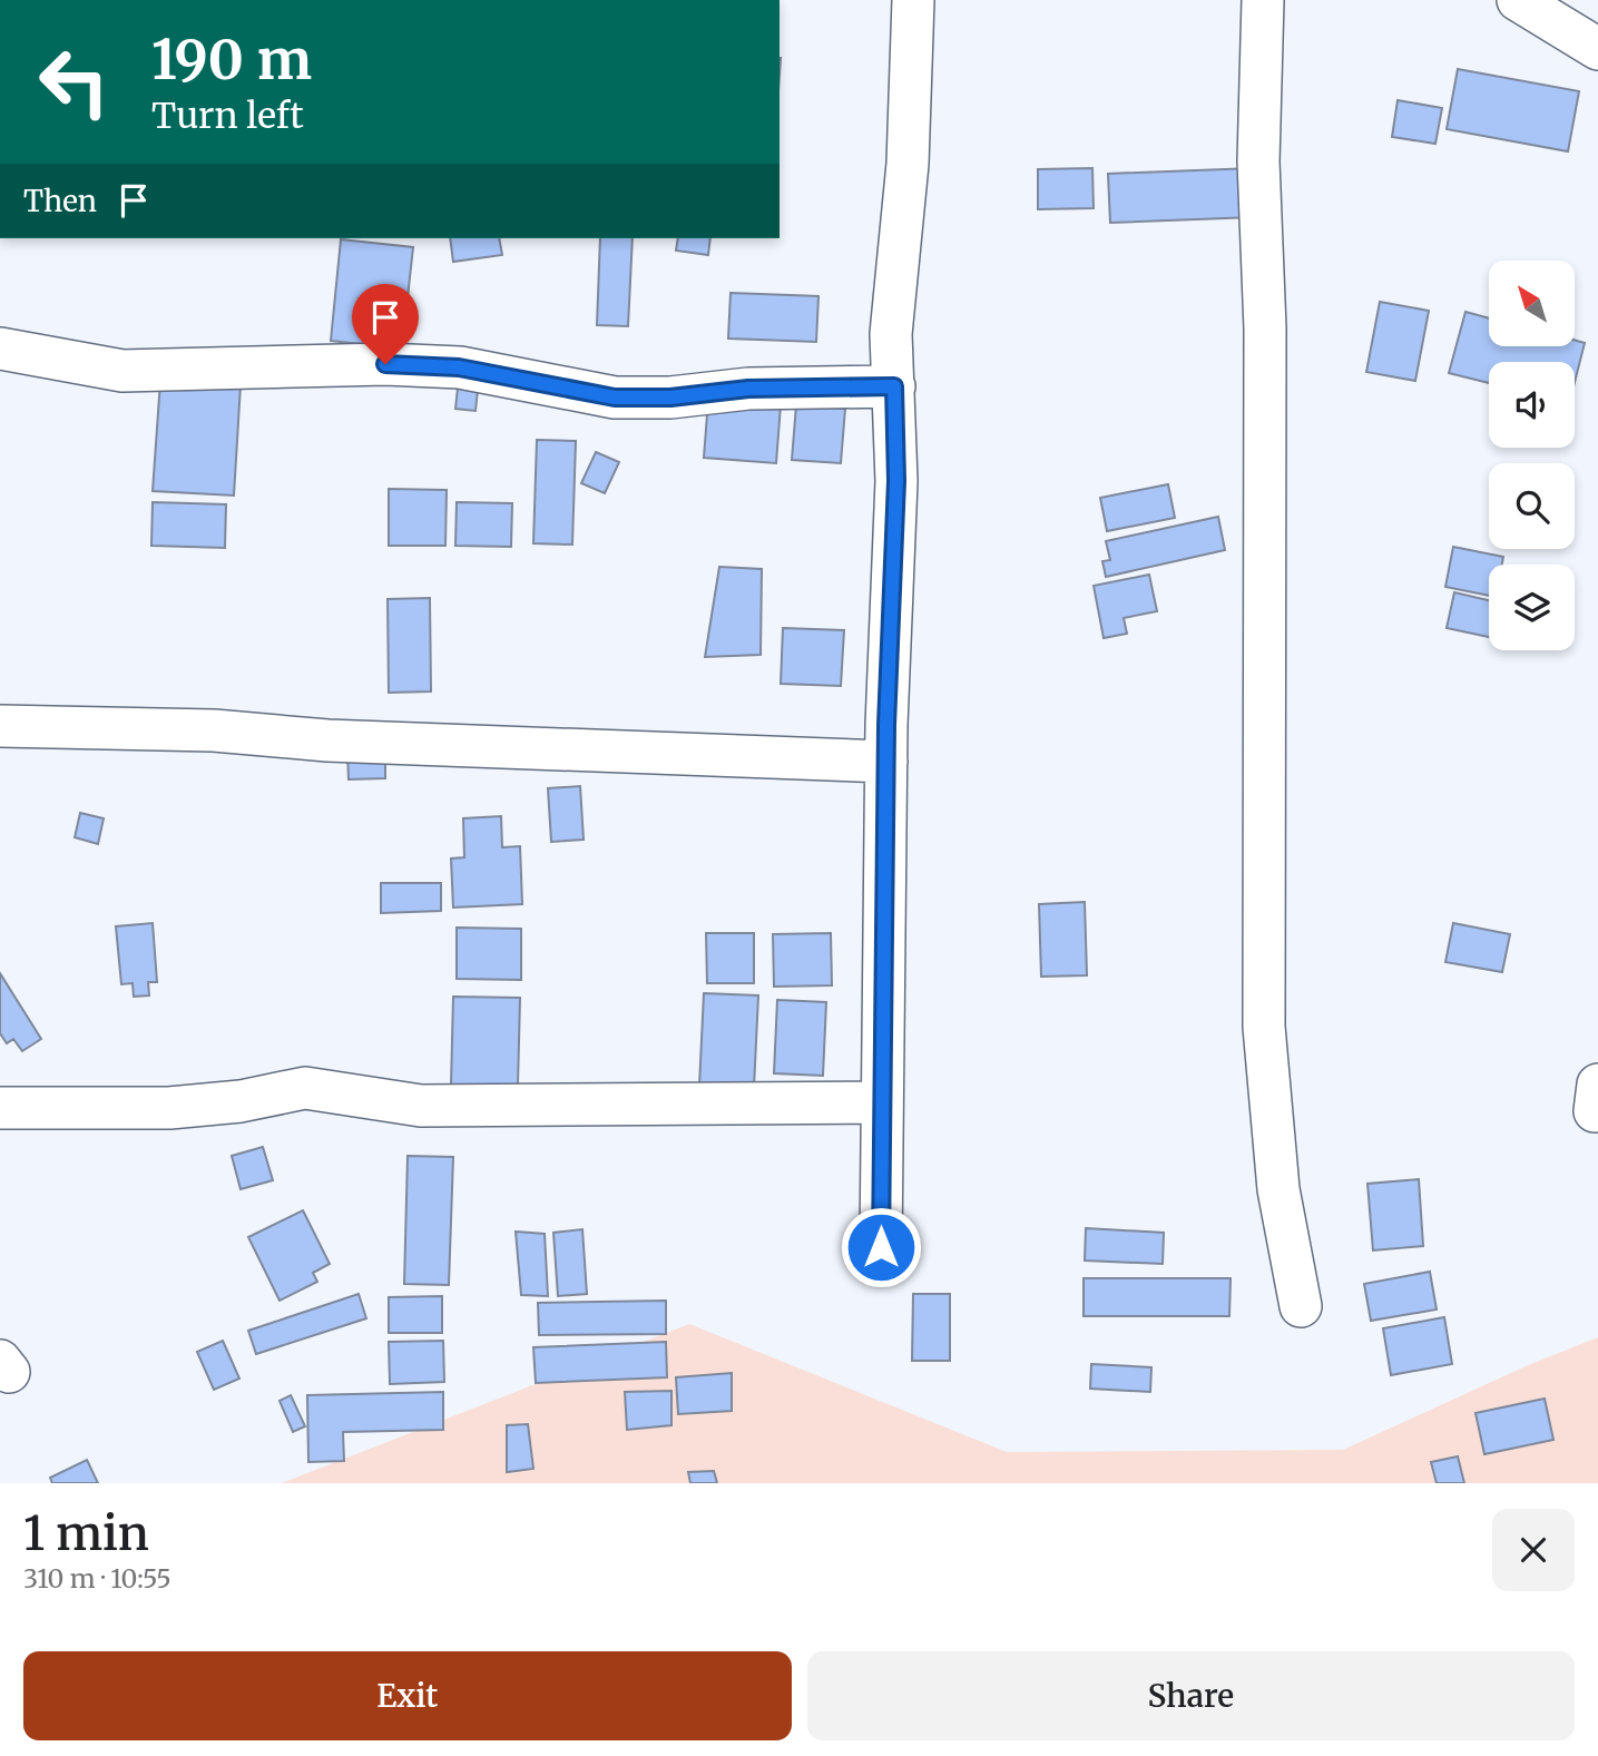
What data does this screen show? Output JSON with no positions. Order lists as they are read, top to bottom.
{
  "north": "top left",
  "page": {
    "turn": ["190 m", "Turn left"],
    "then": "Then",
    "heading": ["1 min", "310 m · 10:55"],
    "buttons": ["Exit", "Share"]
  }
}
